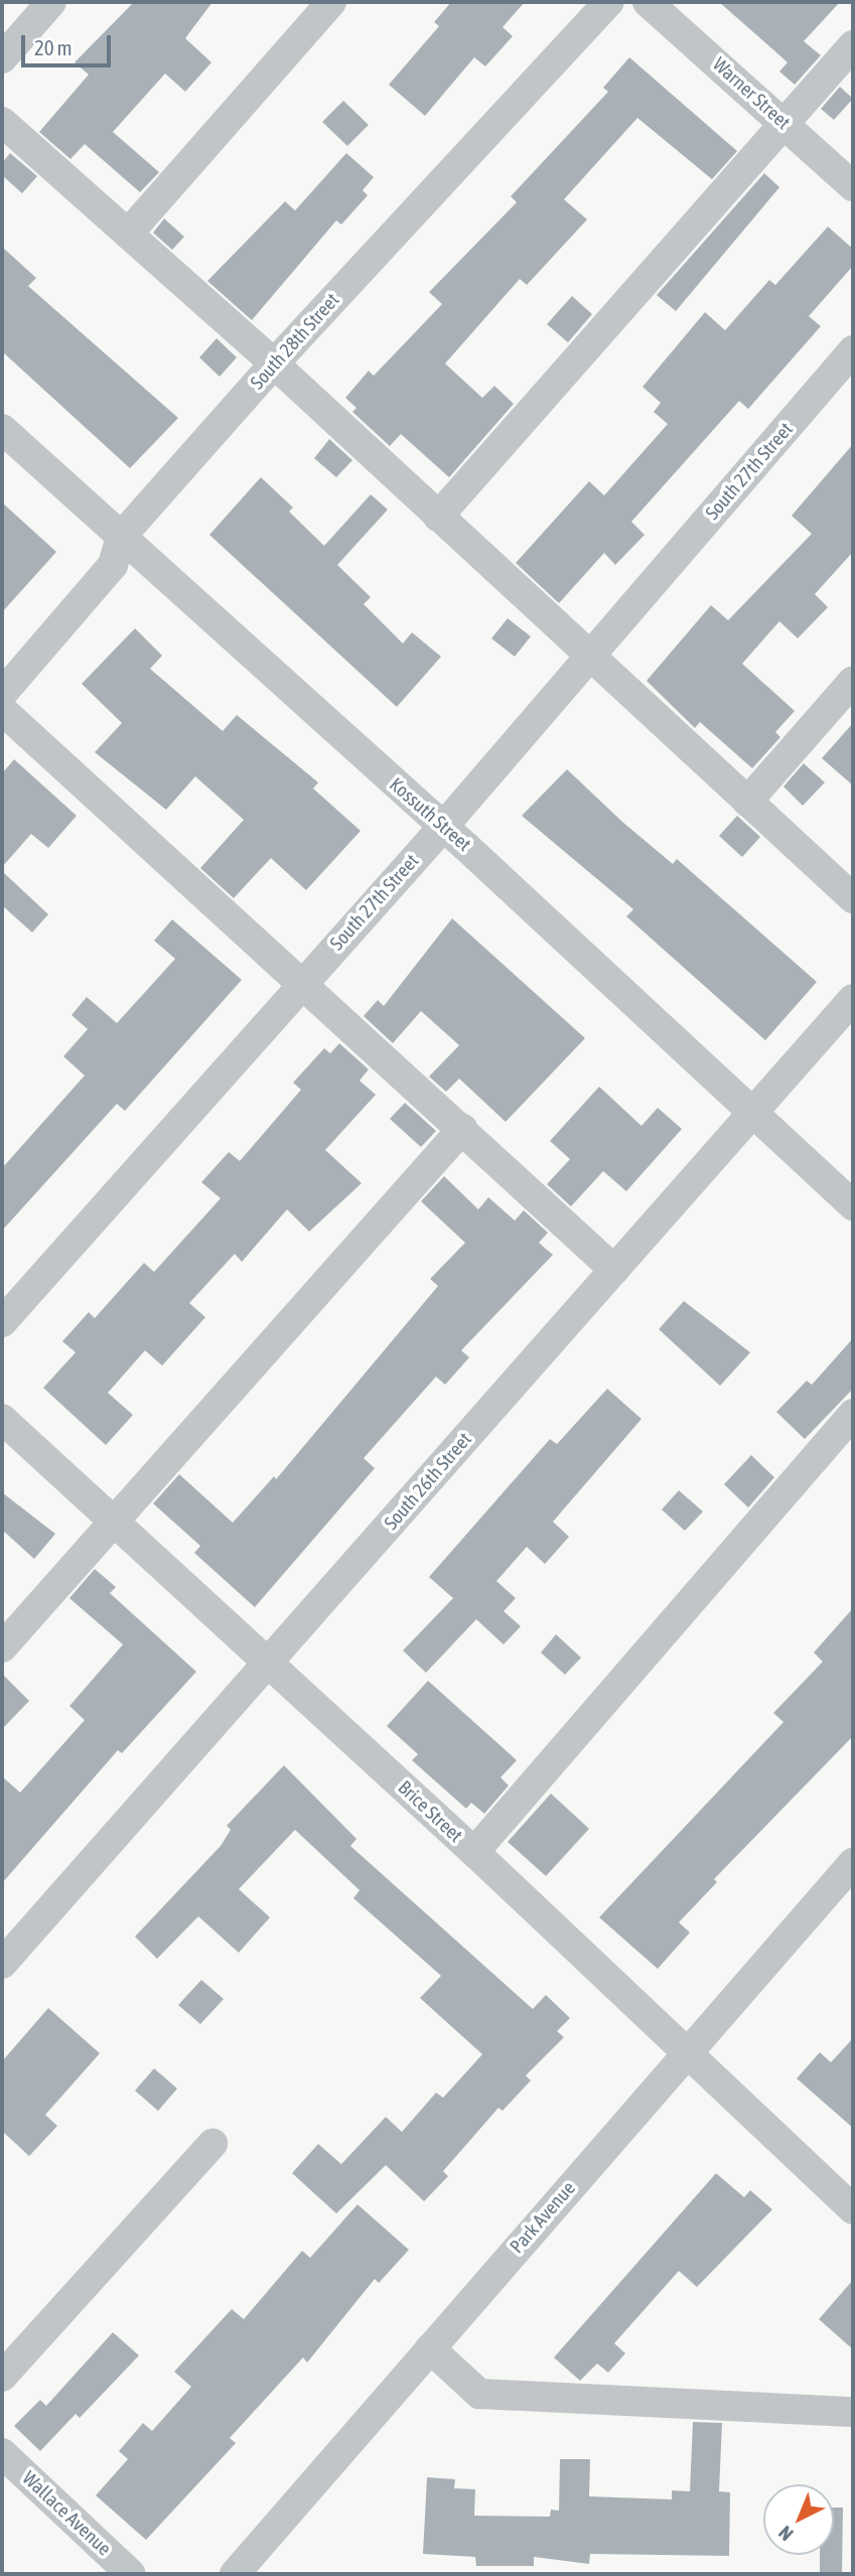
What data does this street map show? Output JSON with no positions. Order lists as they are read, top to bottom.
{
  "streets": {
    "street": [
      "Warner Street",
      "South 28th Street",
      "South 27th Street",
      "Kossuth Street",
      "South 26th Street",
      "Brice Street",
      "Park Avenue",
      "Wallace Avenue"
    ]
  },
  "crossings": [
    ["South 28th Street", "Kossuth Street"],
    ["South 27th Street", "Kossuth Street"],
    ["Kossuth Street", "South 26th Street"],
    ["South 26th Street", "Brice Street"],
    ["Brice Street", "Park Avenue"]
  ],
  "scale_bar": "20 m",
  "north": "bottom left"
}
